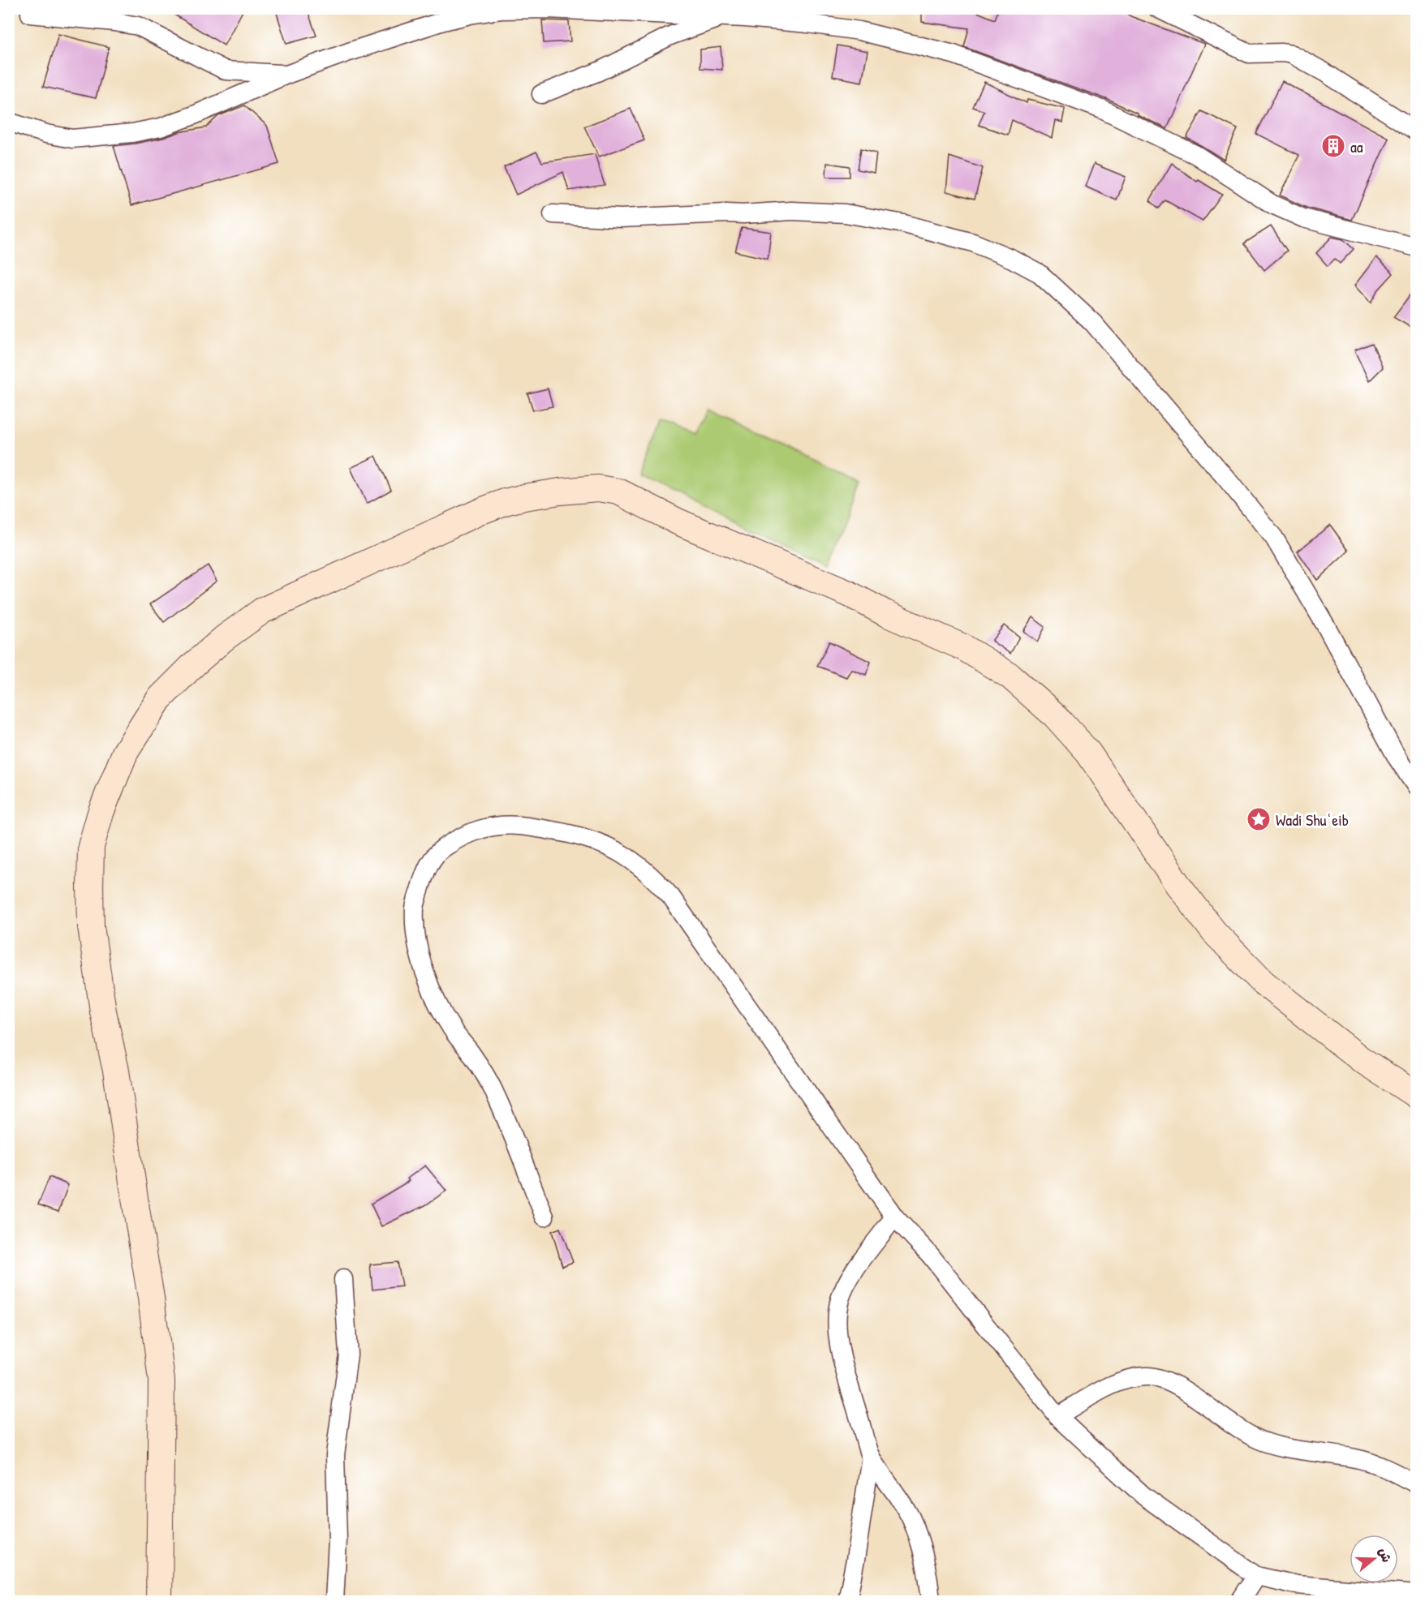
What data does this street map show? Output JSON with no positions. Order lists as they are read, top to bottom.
{
  "places": {
    "building": ["aa"],
    "place": ["Wadi Shuʿeib"]
  },
  "north": "right"
}
